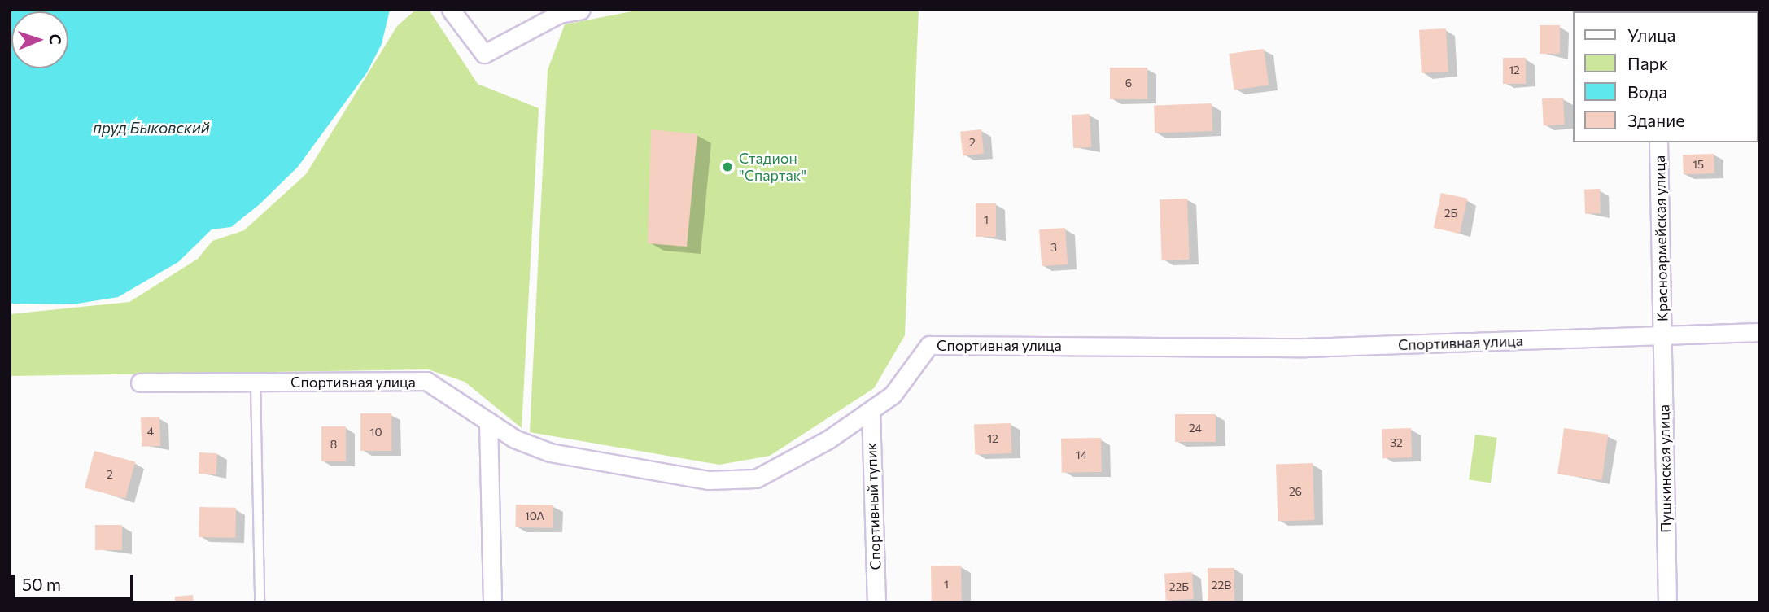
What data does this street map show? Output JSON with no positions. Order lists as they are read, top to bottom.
{
  "streets": {
    "street": [
      "Красноармейская улица",
      "Спортивная улица",
      "Пушкинская улица",
      "Спортивный тупик"
    ]
  },
  "crossings": [
    ["Красноармейская улица", "Спортивная улица"],
    ["Красноармейская улица", "Пушкинская улица"],
    ["Спортивная улица", "Пушкинская улица"],
    ["Спортивная улица", "Спортивный тупик"]
  ],
  "water": ["пруд Быковский"],
  "places": ["Стадион \"Спартак\""],
  "house_numbers": [
    "12",
    "6",
    "2",
    "15",
    "2Б",
    "1",
    "3",
    "24",
    "4",
    "10",
    "12",
    "32",
    "8",
    "14",
    "2",
    "26",
    "10А",
    "1",
    "22В",
    "22Б"
  ],
  "legend": [
    "Улица",
    "Парк",
    "Вода",
    "Здание"
  ],
  "scale_bar": "50 m",
  "north": "right"
}
